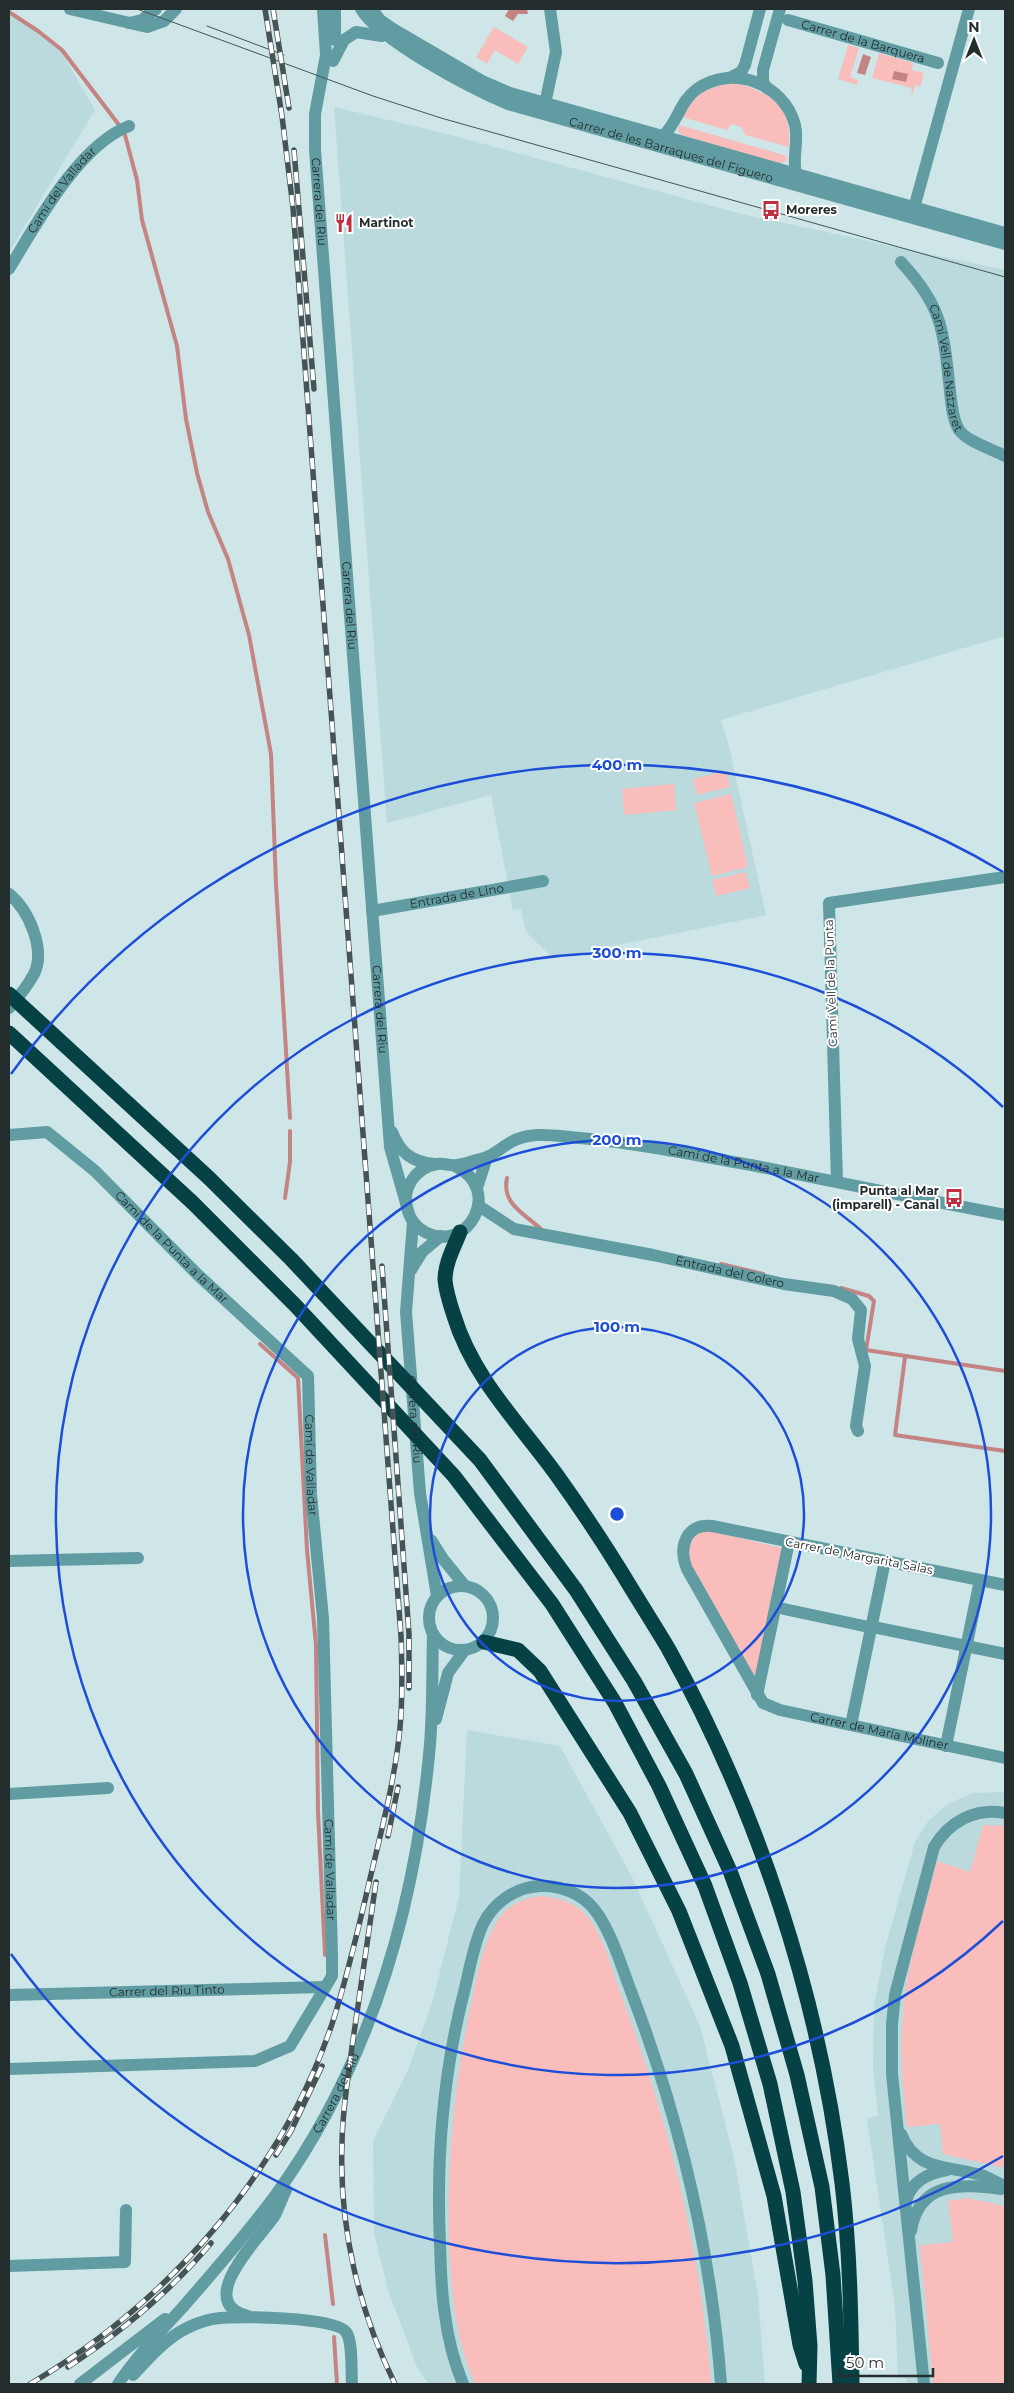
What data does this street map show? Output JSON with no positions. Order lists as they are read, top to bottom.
{
  "streets": {
    "street": [
      "Carrer de la Barquera",
      "Carrer de les Barraques del Figuero",
      "Camí del Valladar",
      "Carrera del Riu",
      "Camí Vell de Natzaret",
      "Entrada de Lino",
      "Camí Vell de la Punta",
      "Camí de la Punta a la Mar",
      "Entrada del Colero",
      "Camí de Valladar",
      "Carrer de Margarita Salas",
      "Carrer de María Moliner",
      "Carrer del Riu Tinto"
    ]
  },
  "crossings": [
    ["Carrera del Riu", "Entrada de Lino"],
    ["Carrera del Riu", "Camí de la Punta a la Mar"],
    ["Carrera del Riu", "Entrada del Colero"],
    ["Camí Vell de la Punta", "Camí de la Punta a la Mar"],
    ["Camí de la Punta a la Mar", "Entrada del Colero"],
    ["Camí de la Punta a la Mar", "Camí de Valladar"],
    ["Camí de Valladar", "Carrer del Riu Tinto"],
    ["Carrer de Margarita Salas", "Carrer de María Moliner"]
  ],
  "places": {
    "bus stop": ["Moreres", "Punta al Mar (imparell) - Canal"],
    "restaurant": ["Martinot"]
  },
  "scale_bar": "50 m",
  "north": "top",
  "rings": [
    "400 m",
    "300 m",
    "200 m",
    "100 m"
  ]
}
